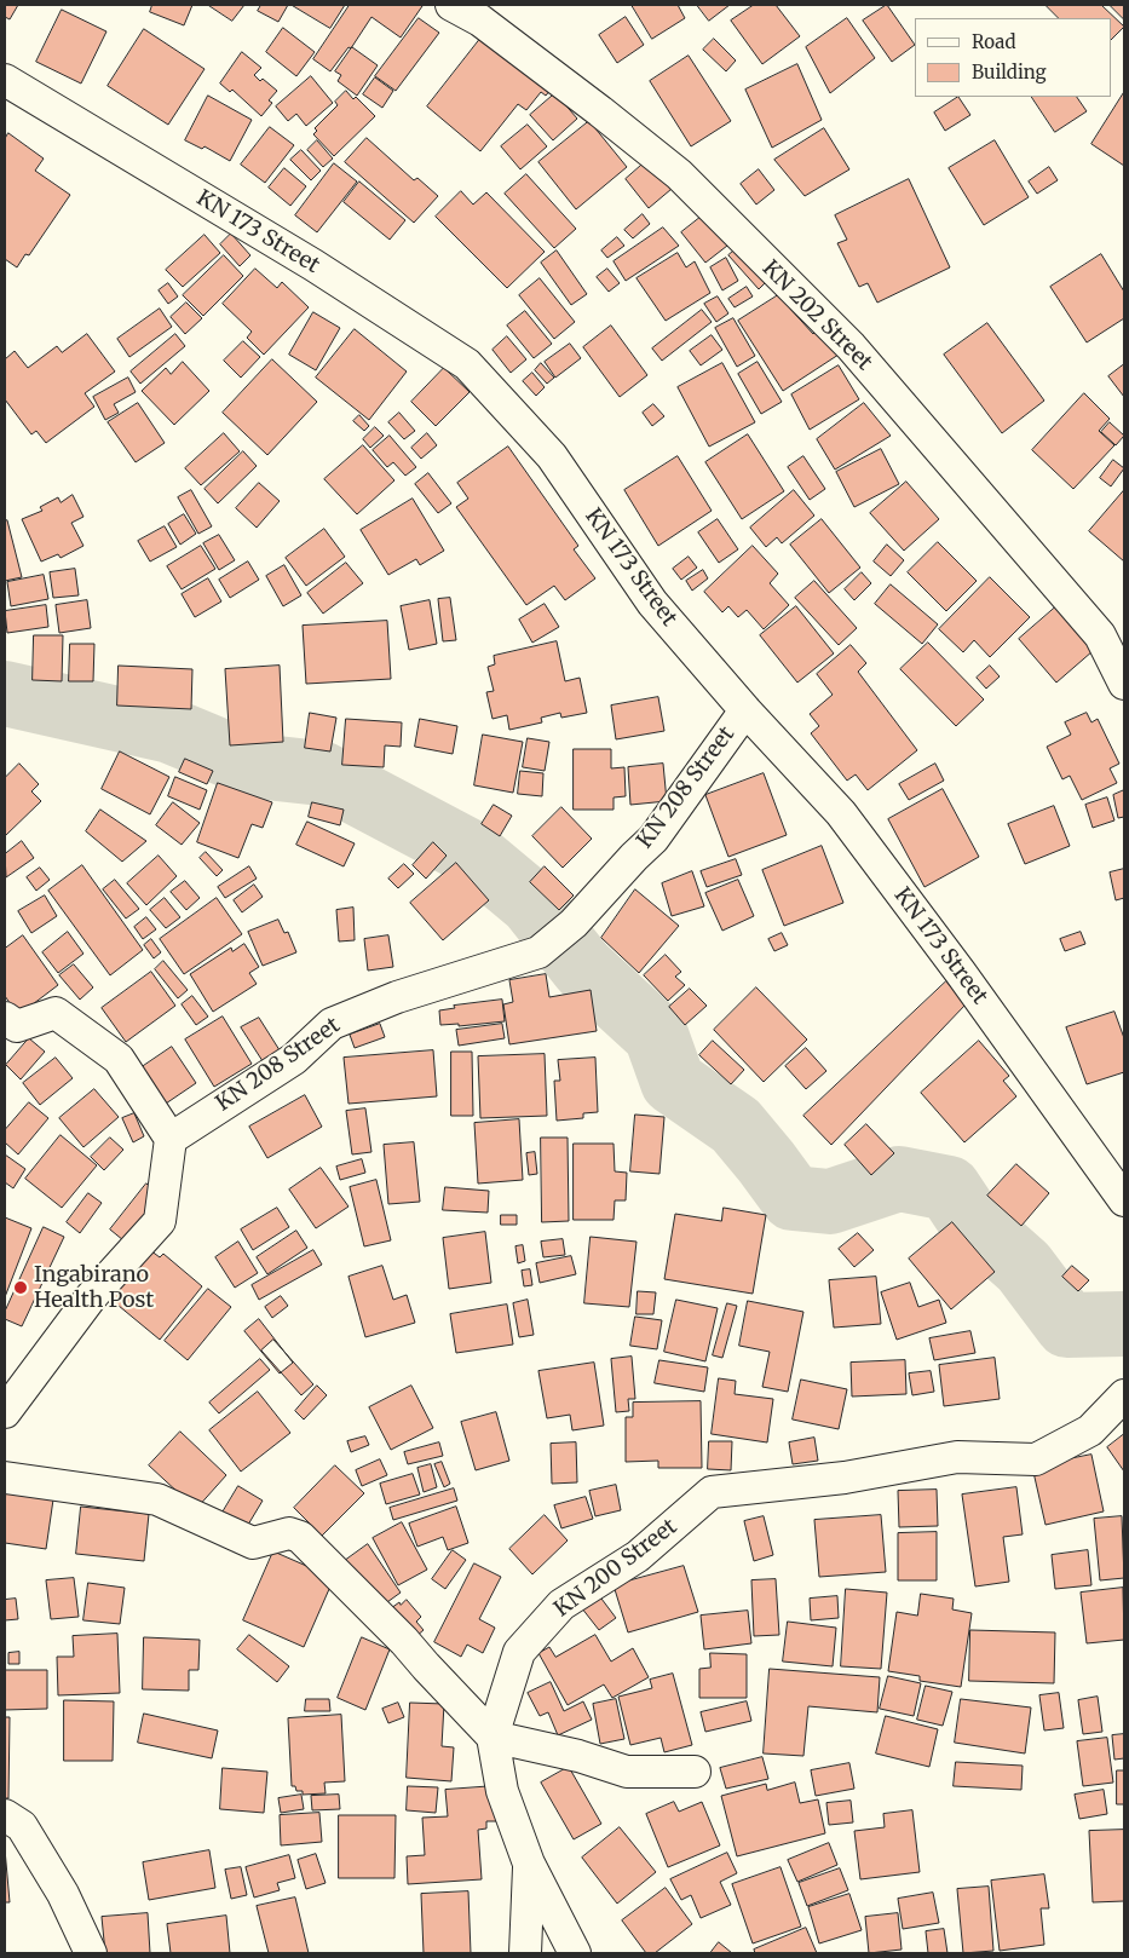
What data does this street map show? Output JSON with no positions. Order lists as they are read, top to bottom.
{
  "streets": {
    "street": [
      "KN 173 Street",
      "KN 202 Street",
      "KN 208 Street",
      "KN 200 Street"
    ]
  },
  "crossings": [
    ["KN 173 Street", "KN 208 Street"]
  ],
  "places": ["Ingabirano Health Post"],
  "legend": ["Road", "Building"]
}
